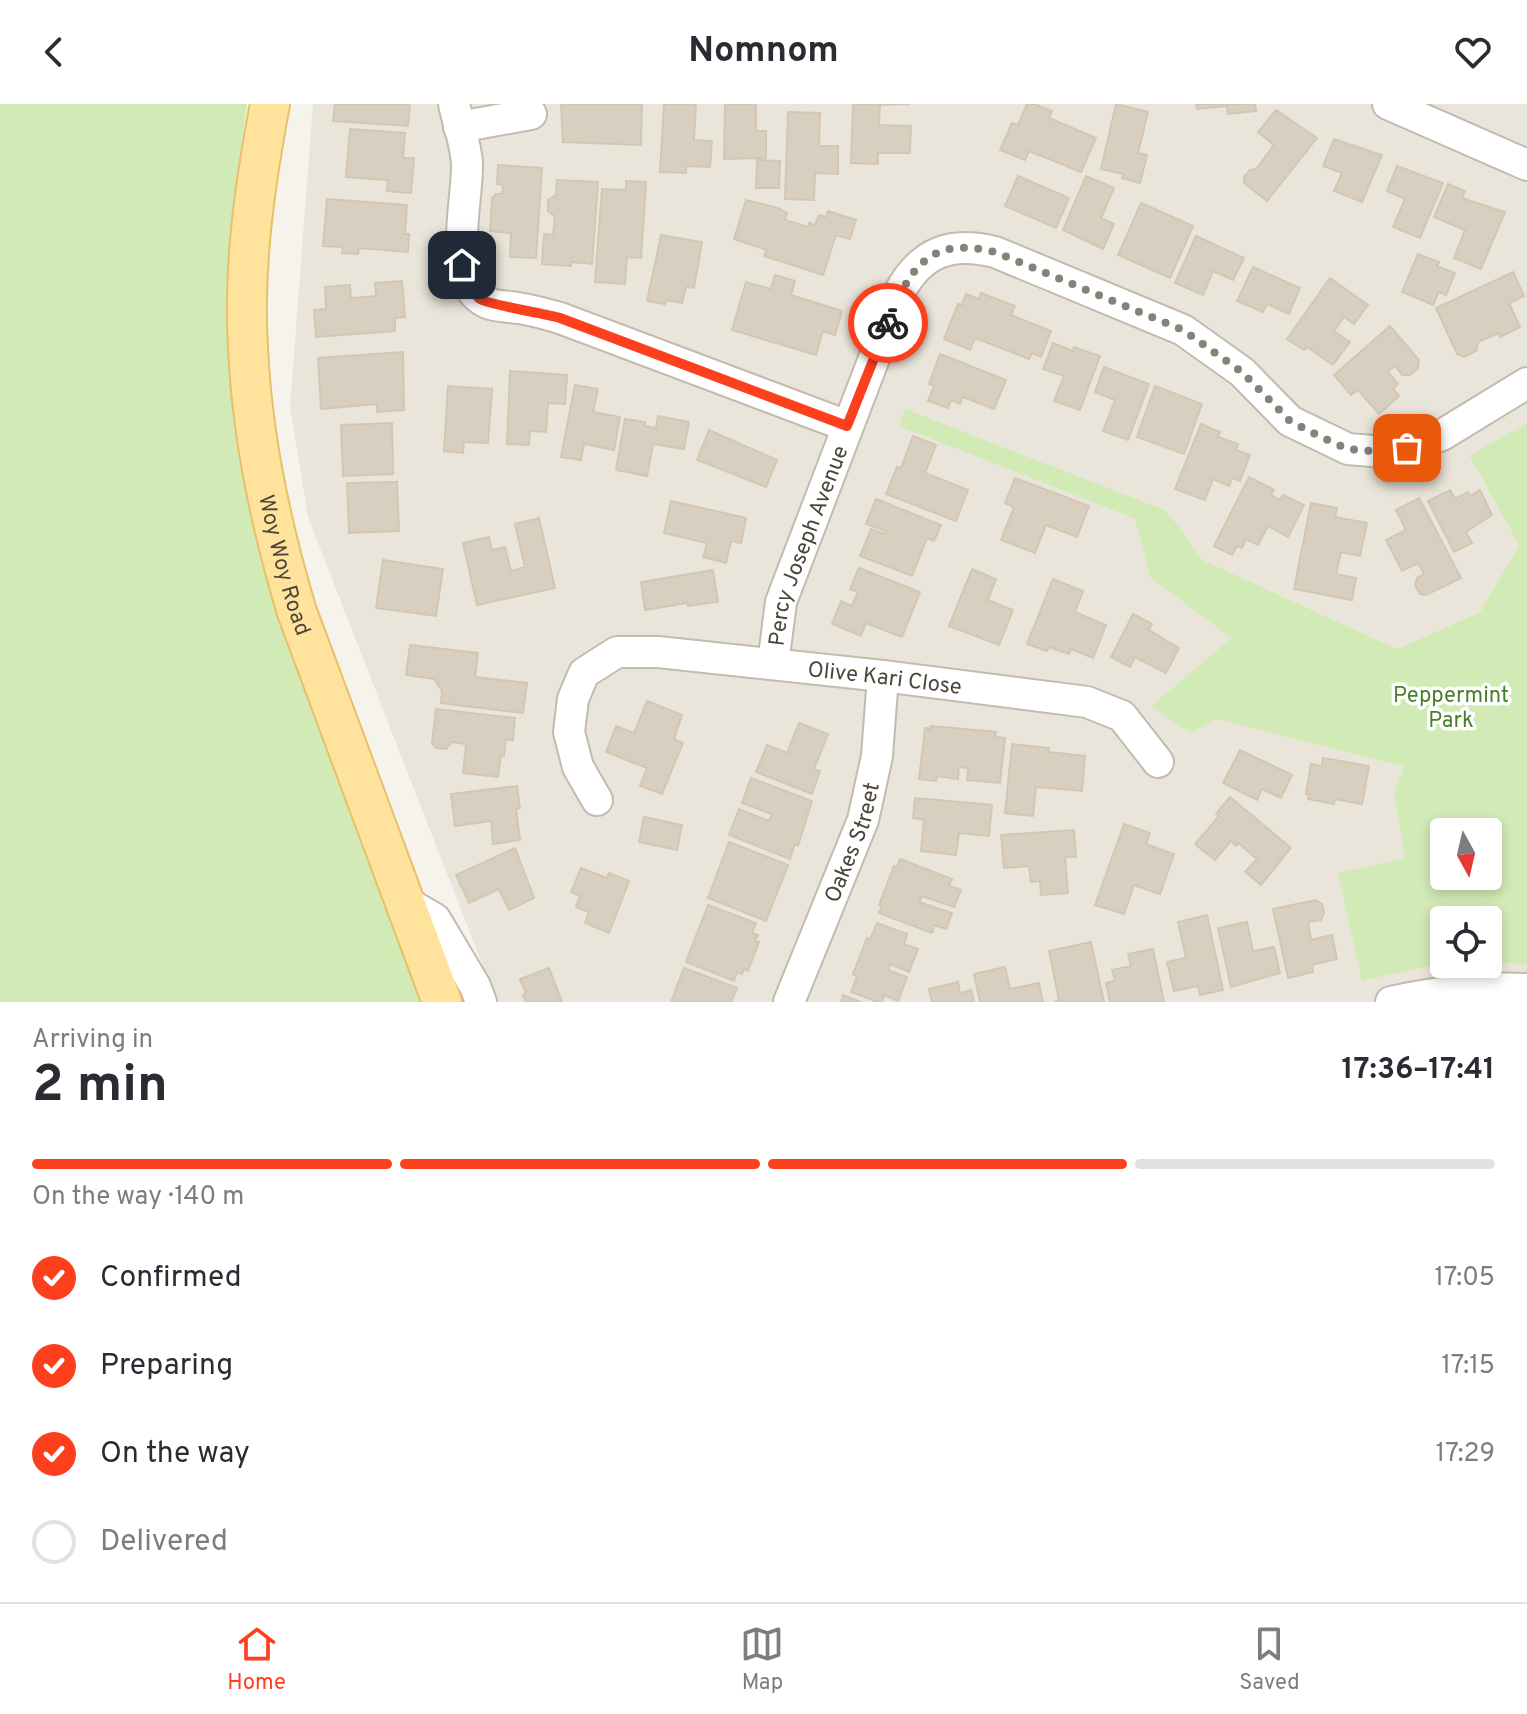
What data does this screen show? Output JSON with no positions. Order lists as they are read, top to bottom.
{
  "streets": {
    "main road": ["Woy Woy Road"],
    "street": ["Percy Joseph Avenue", "Olive Kari Close", "Oakes Street"]
  },
  "crossings": [
    ["Percy Joseph Avenue", "Olive Kari Close"],
    ["Olive Kari Close", "Oakes Street"]
  ],
  "parks": ["Peppermint Park"],
  "north": "bottom",
  "page": {
    "header": "Nomnom",
    "heading": ["2 min", "Arriving in", "17:36–17:41"],
    "bar": "On the way · 140 m",
    "list": [
      ["Confirmed", "17:05"],
      ["Preparing", "17:15"],
      ["On the way", "17:29"],
      "Delivered"
    ],
    "tabs": ["Home", "Map", "Saved"]
  }
}
